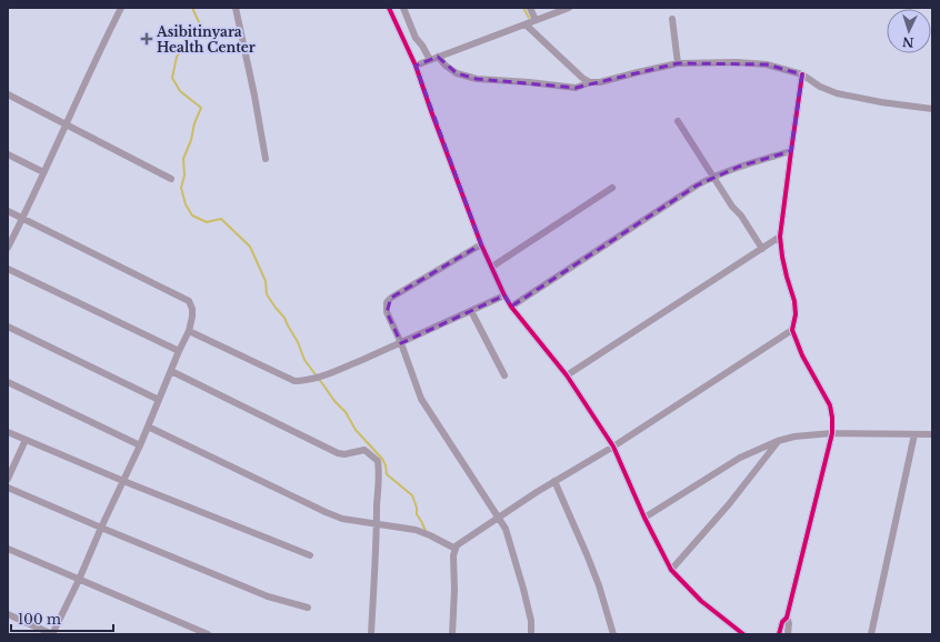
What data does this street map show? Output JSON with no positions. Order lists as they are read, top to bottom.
{
  "places": {
    "health": ["Asibitinyara Health Center"]
  },
  "scale_bar": "100 m",
  "north": "bottom"
}
